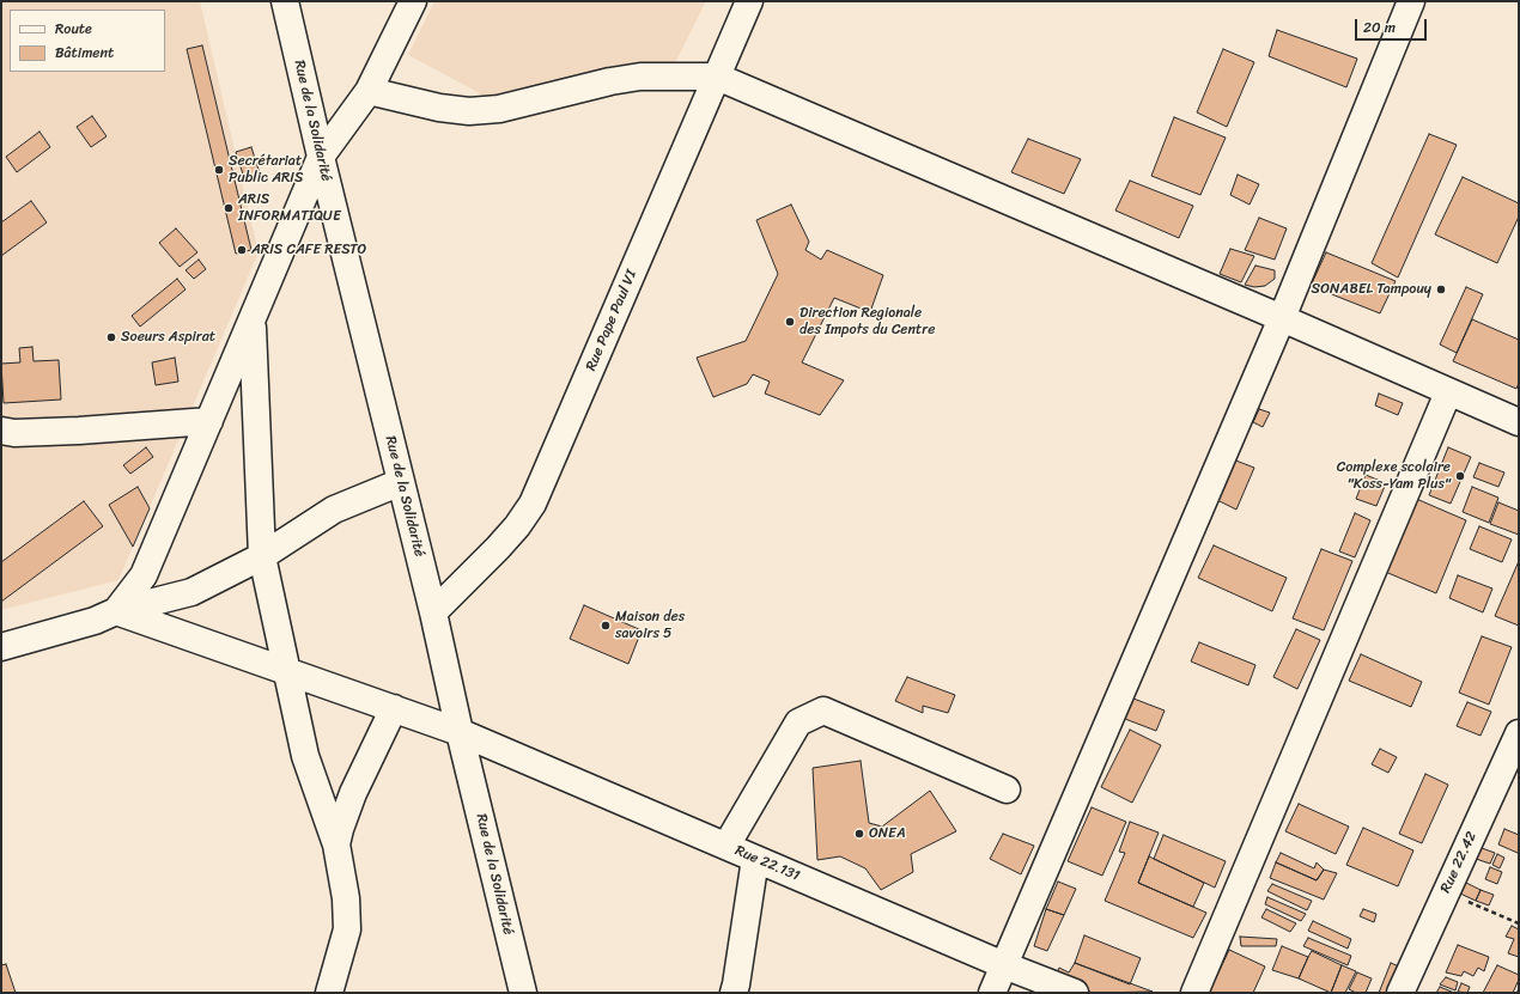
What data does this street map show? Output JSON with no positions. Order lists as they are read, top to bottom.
{
  "streets": {
    "street": [
      "Rue de la Solidarité",
      "Rue Pape Paul VI",
      "Rue 22.42",
      "Rue 22.131"
    ]
  },
  "crossings": [
    ["Rue de la Solidarité", "Rue Pape Paul VI"],
    ["Rue de la Solidarité", "Rue 22.131"]
  ],
  "places": [
    "Secrétariat Public ARIS",
    "ARIS INFORMATIQUE",
    "ARIS CAFE RESTO",
    "SONABEL Tampouy",
    "Direction Regionale des Impots du Centre",
    "Soeurs Aspirat",
    "Complexe scolaire \"Koss-Yam Plus\"",
    "Maison des savoirs 5",
    "ONEA"
  ],
  "legend": ["Route", "Bâtiment"],
  "scale_bar": "20 m"
}
